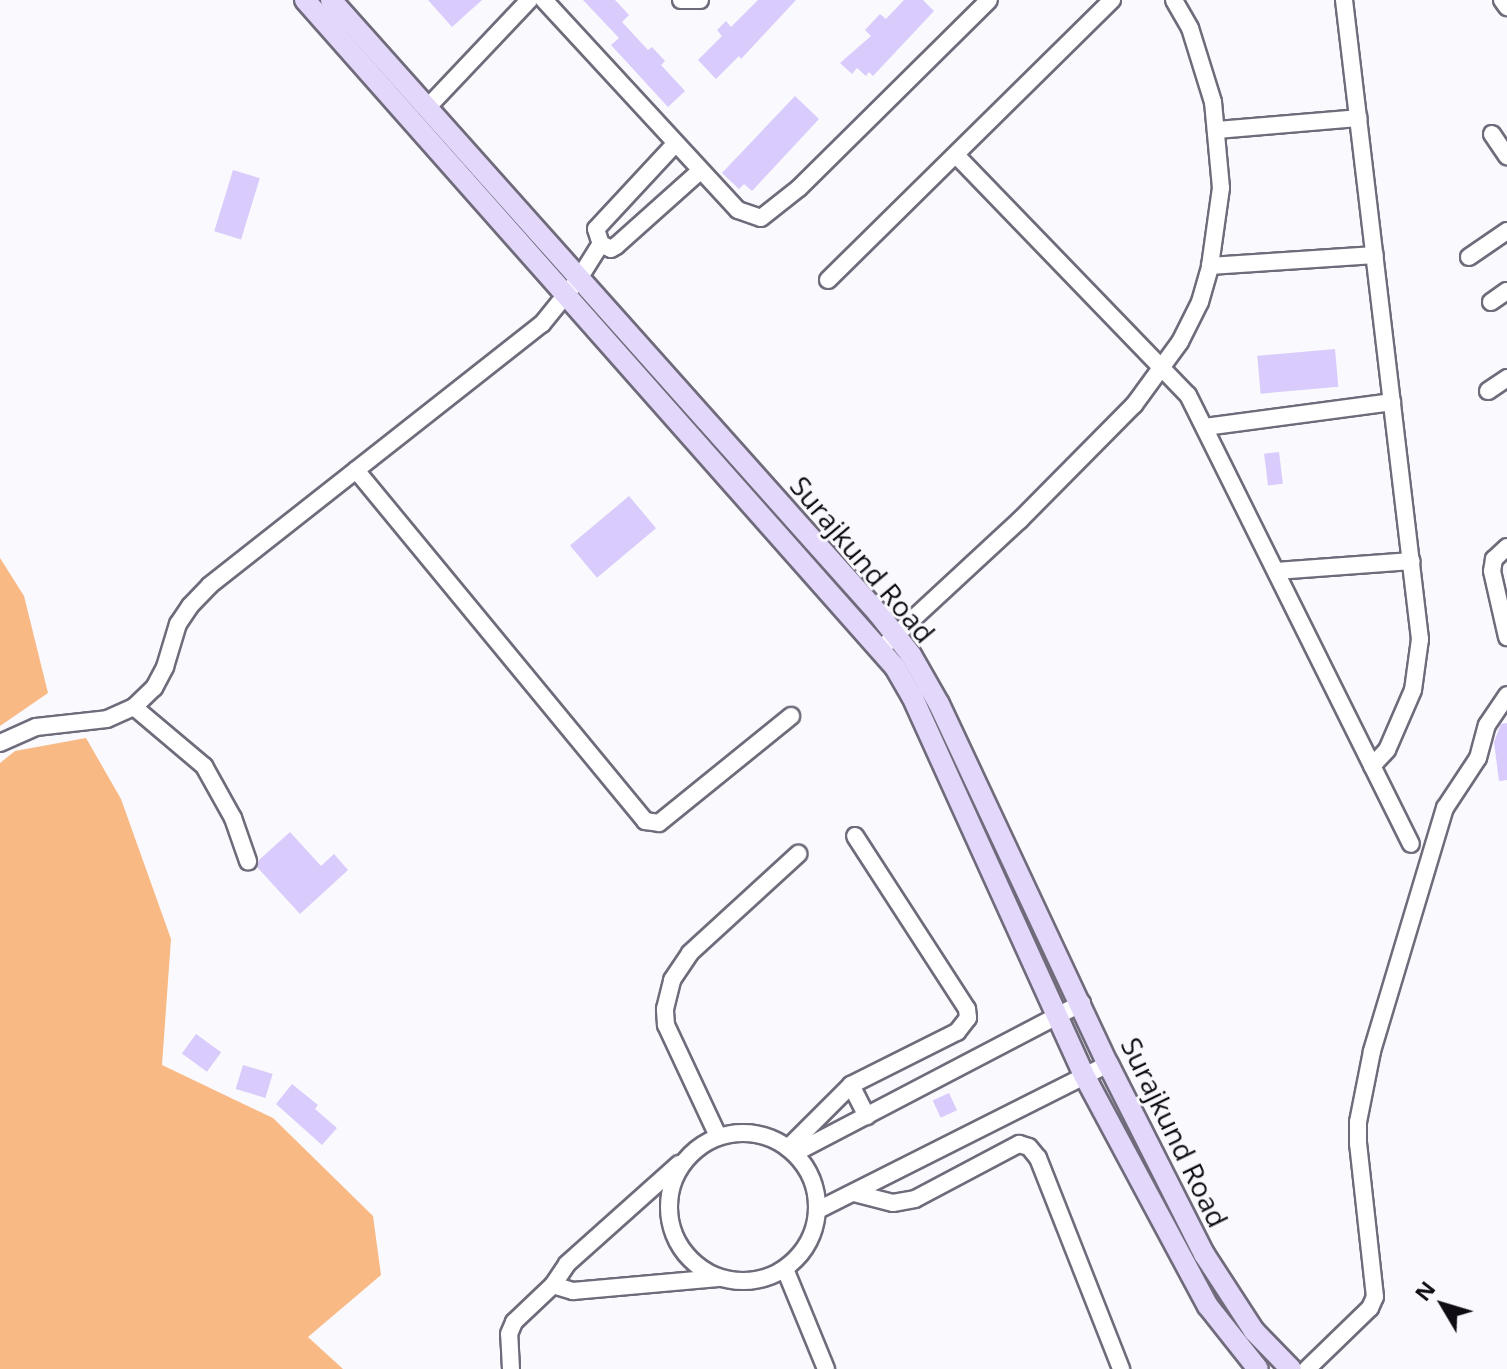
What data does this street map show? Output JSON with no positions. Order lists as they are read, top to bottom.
{
  "streets": {
    "main road": ["Surajkund Road"]
  },
  "north": "top left"
}
